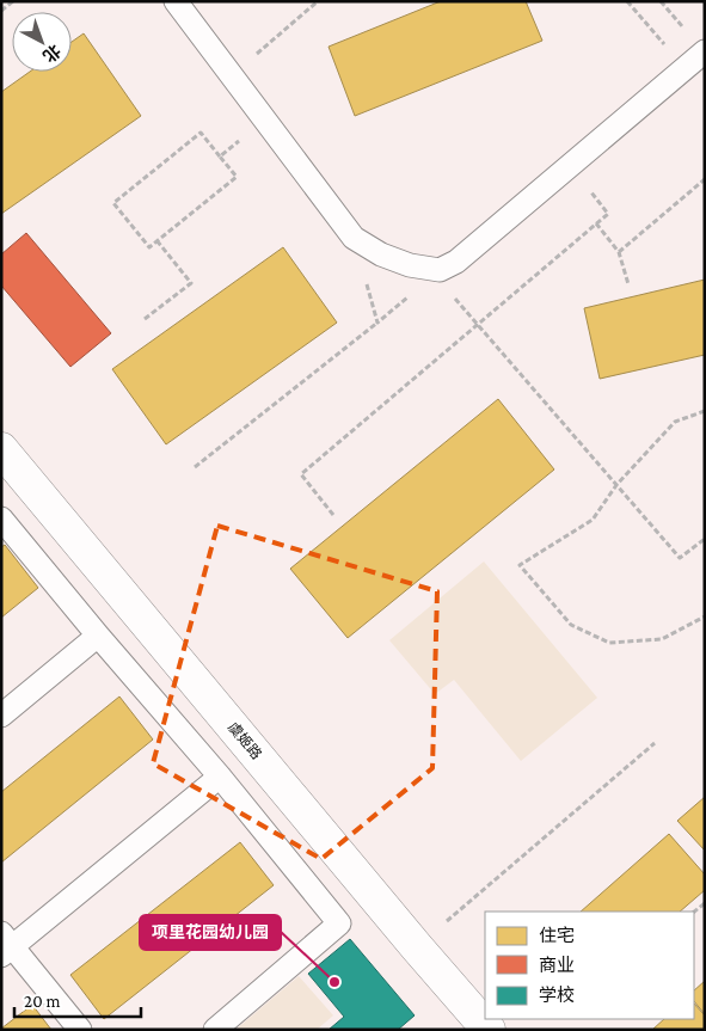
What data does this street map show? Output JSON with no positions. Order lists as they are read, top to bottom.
{
  "streets": {
    "street": ["虞姬路"]
  },
  "places": ["项里花园幼儿园"],
  "legend": ["住宅", "商业", "学校"],
  "scale_bar": "20 m",
  "north": "bottom right"
}
